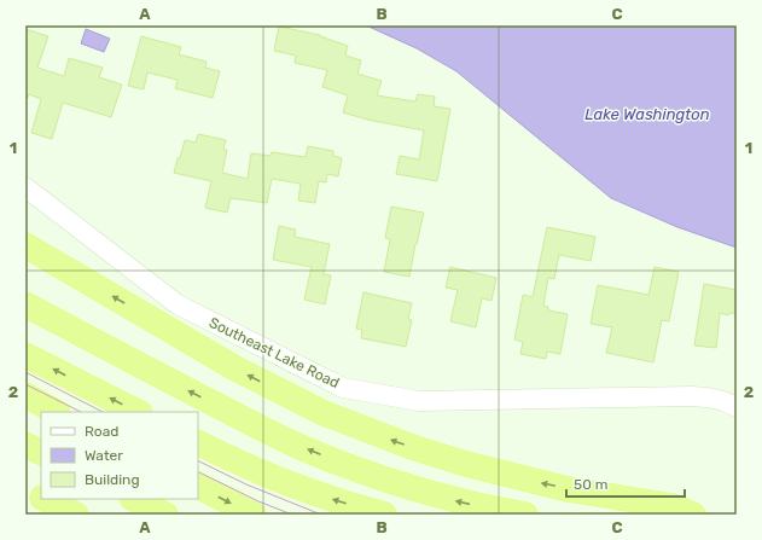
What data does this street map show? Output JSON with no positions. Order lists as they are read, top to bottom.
{
  "streets": {
    "street": ["Southeast Lake Road"]
  },
  "water": ["Lake Washington"],
  "legend": ["Road", "Water", "Building"],
  "scale_bar": "50 m",
  "grid": {
    "columns": ["A", "B", "C"],
    "rows": ["1", "2"]
  }
}
